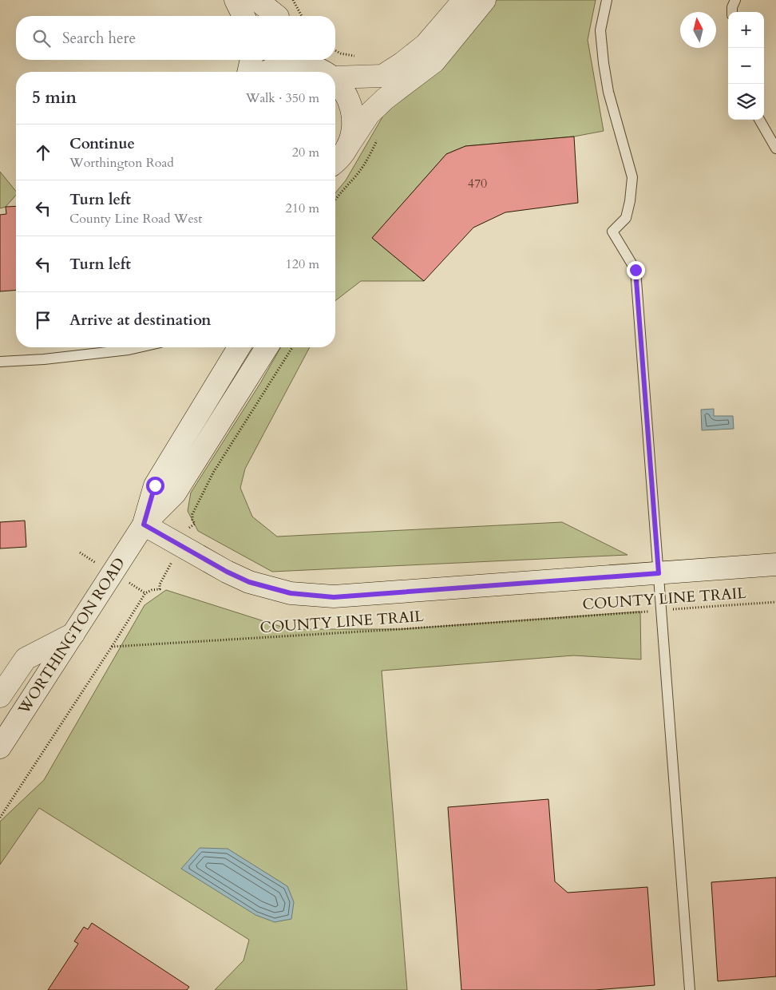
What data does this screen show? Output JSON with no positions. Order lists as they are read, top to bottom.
{
  "streets": {
    "main road": ["WORTHINGTON ROAD"],
    "path": ["COUNTY LINE TRAIL"]
  },
  "house_numbers": ["470"],
  "north": "top",
  "page": {
    "map_buttons": ["+", "−"],
    "search": "Search here",
    "heading": ["5 min", "Walk · 350 m"],
    "list": [
      ["Continue", "Worthington Road", "20 m"],
      ["Turn left", "County Line Road West", "210 m"],
      ["Turn left", "120 m"],
      "Arrive at destination"
    ]
  }
}
